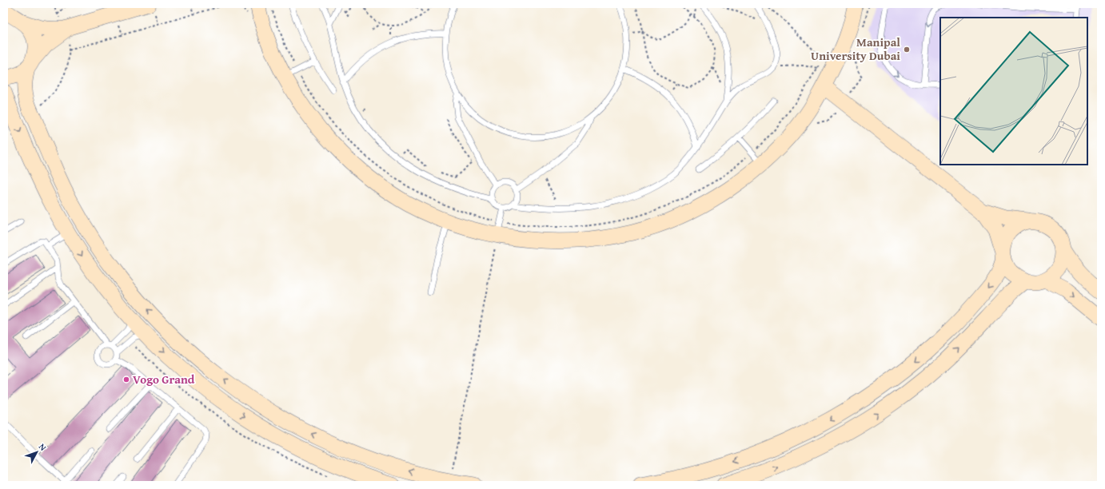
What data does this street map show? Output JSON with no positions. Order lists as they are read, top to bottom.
{
  "places": ["Manipal University Dubai", "Vogo Grand"],
  "north": "top right"
}
